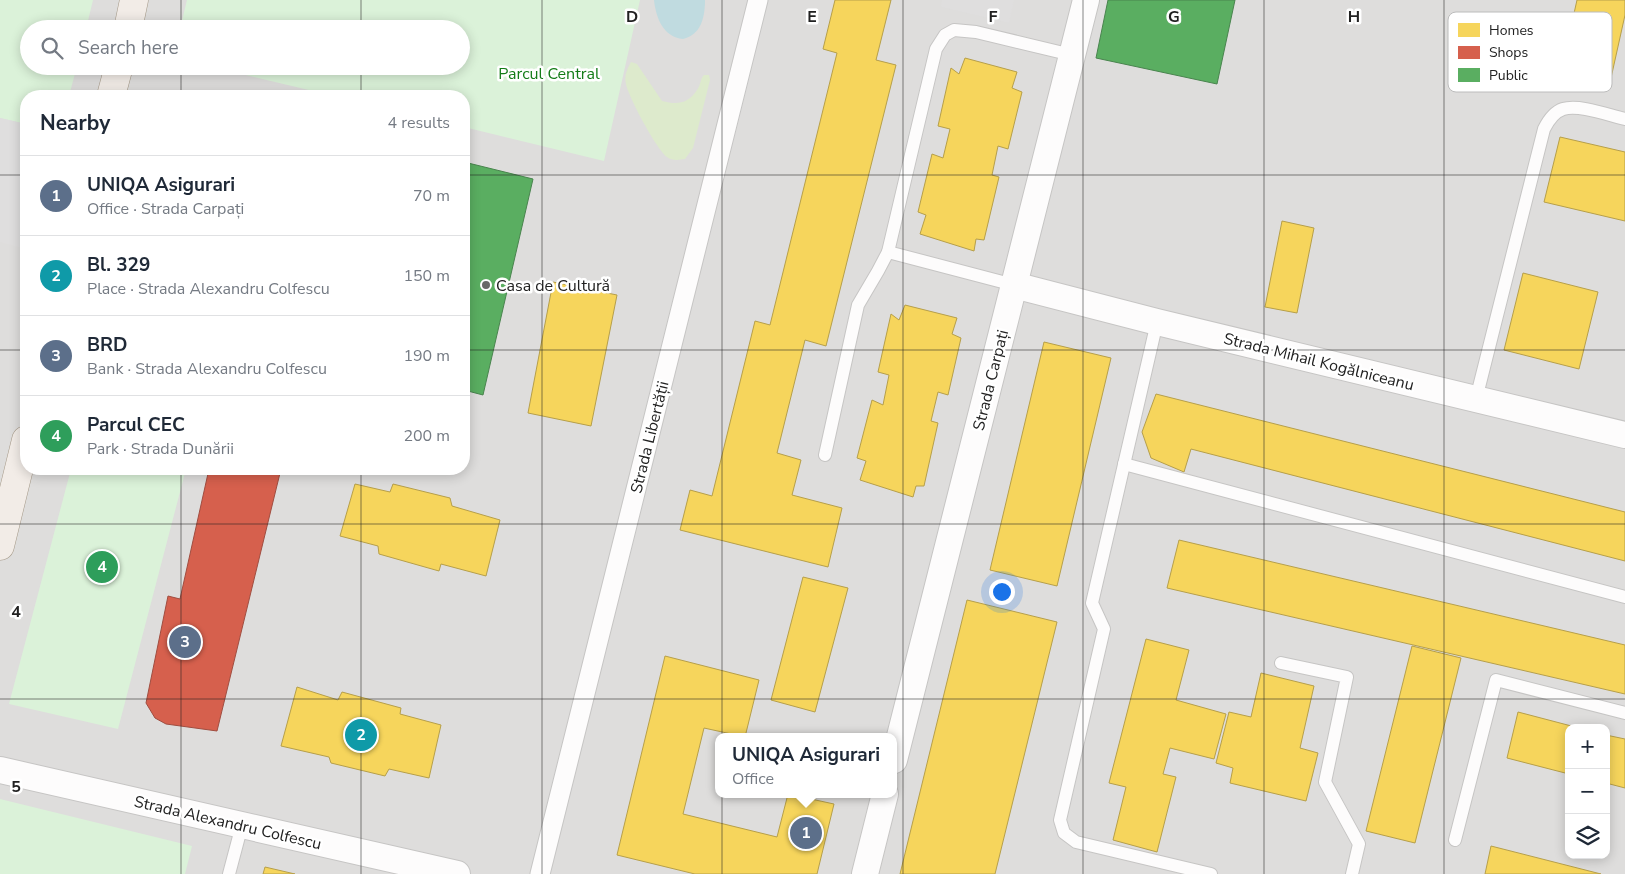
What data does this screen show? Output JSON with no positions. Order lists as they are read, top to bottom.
{
  "streets": {
    "street": [
      "Strada Mihail Kogălniceanu",
      "Strada Carpați",
      "Strada Libertății",
      "Strada Alexandru Colfescu"
    ]
  },
  "crossings": [
    ["Strada Mihail Kogălniceanu", "Strada Carpați"]
  ],
  "parks": ["Parcul Central"],
  "places": ["Casa de Cultură"],
  "legend": ["Homes", "Shops", "Public"],
  "page": {
    "search": "Search here",
    "heading": ["Nearby", "4 results"],
    "list": [
      {
        "mark": "1",
        "name": "UNIQA Asigurari",
        "note": "Office · Strada Carpați",
        "value": "70 m"
      },
      {
        "mark": "2",
        "name": "Bl. 329",
        "note": "Place · Strada Alexandru Colfescu",
        "value": "150 m"
      },
      {
        "mark": "3",
        "name": "BRD",
        "note": "Bank · Strada Alexandru Colfescu",
        "value": "190 m"
      },
      {
        "mark": "4",
        "name": "Parcul CEC",
        "note": "Park · Strada Dunării",
        "value": "200 m"
      }
    ],
    "pins": [
      "4",
      "3",
      "2",
      "1"
    ],
    "map_buttons": ["+", "−"],
    "popup": ["UNIQA Asigurari", "Office"]
  },
  "grid": {
    "columns": [
      "D",
      "E",
      "F",
      "G",
      "H"
    ],
    "rows": ["4", "5"]
  }
}
